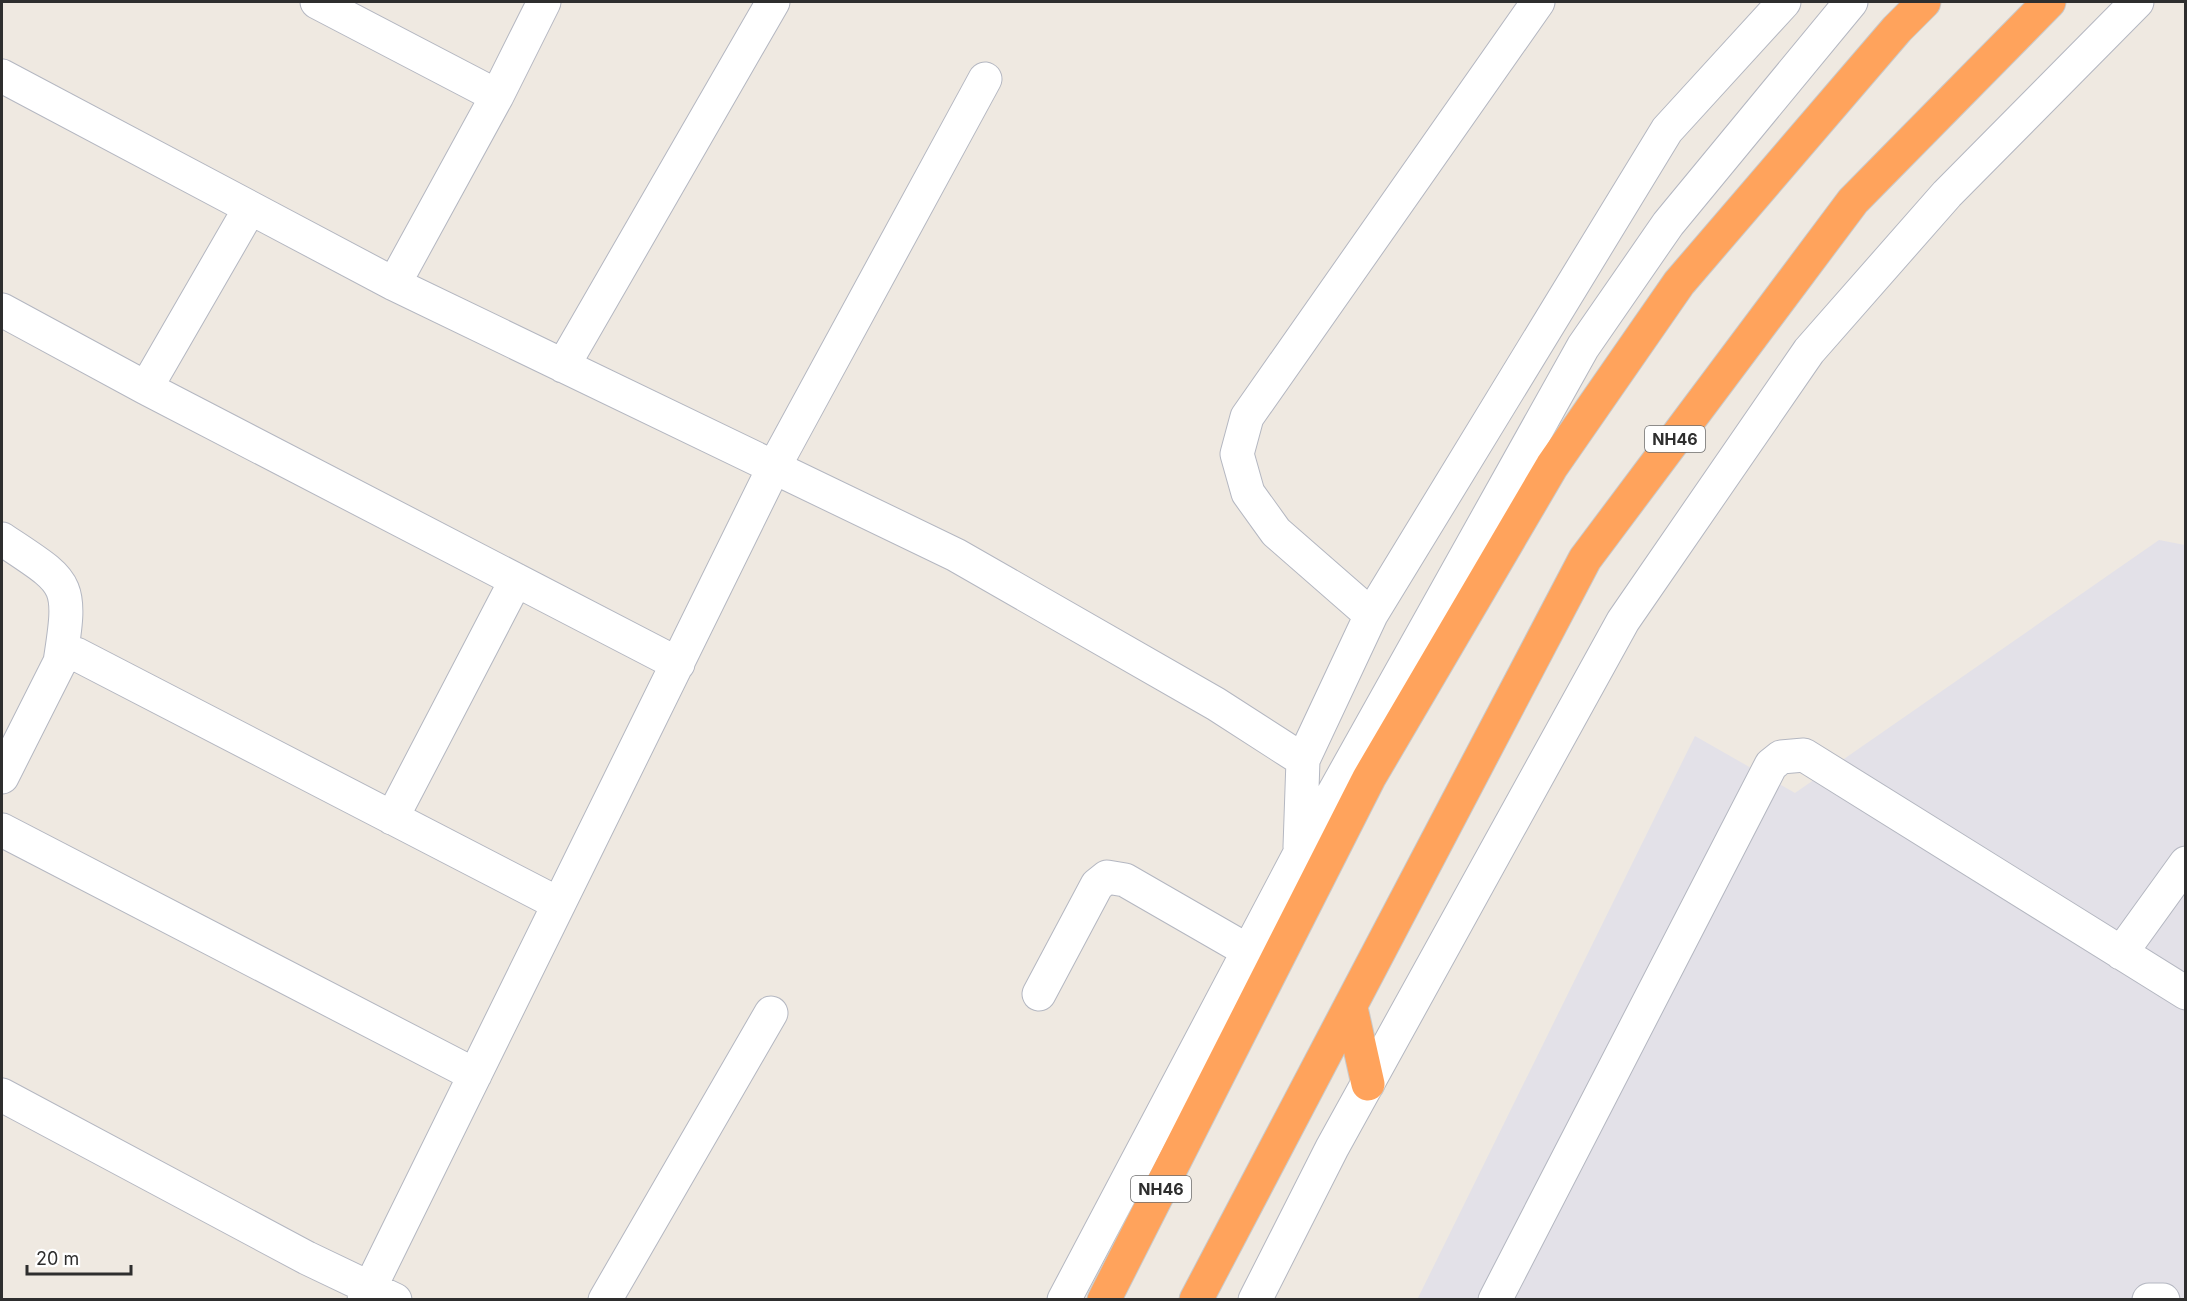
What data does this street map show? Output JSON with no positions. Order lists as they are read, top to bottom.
{
  "streets": {
    "highway": ["NH46"]
  },
  "scale_bar": "20 m"
}
